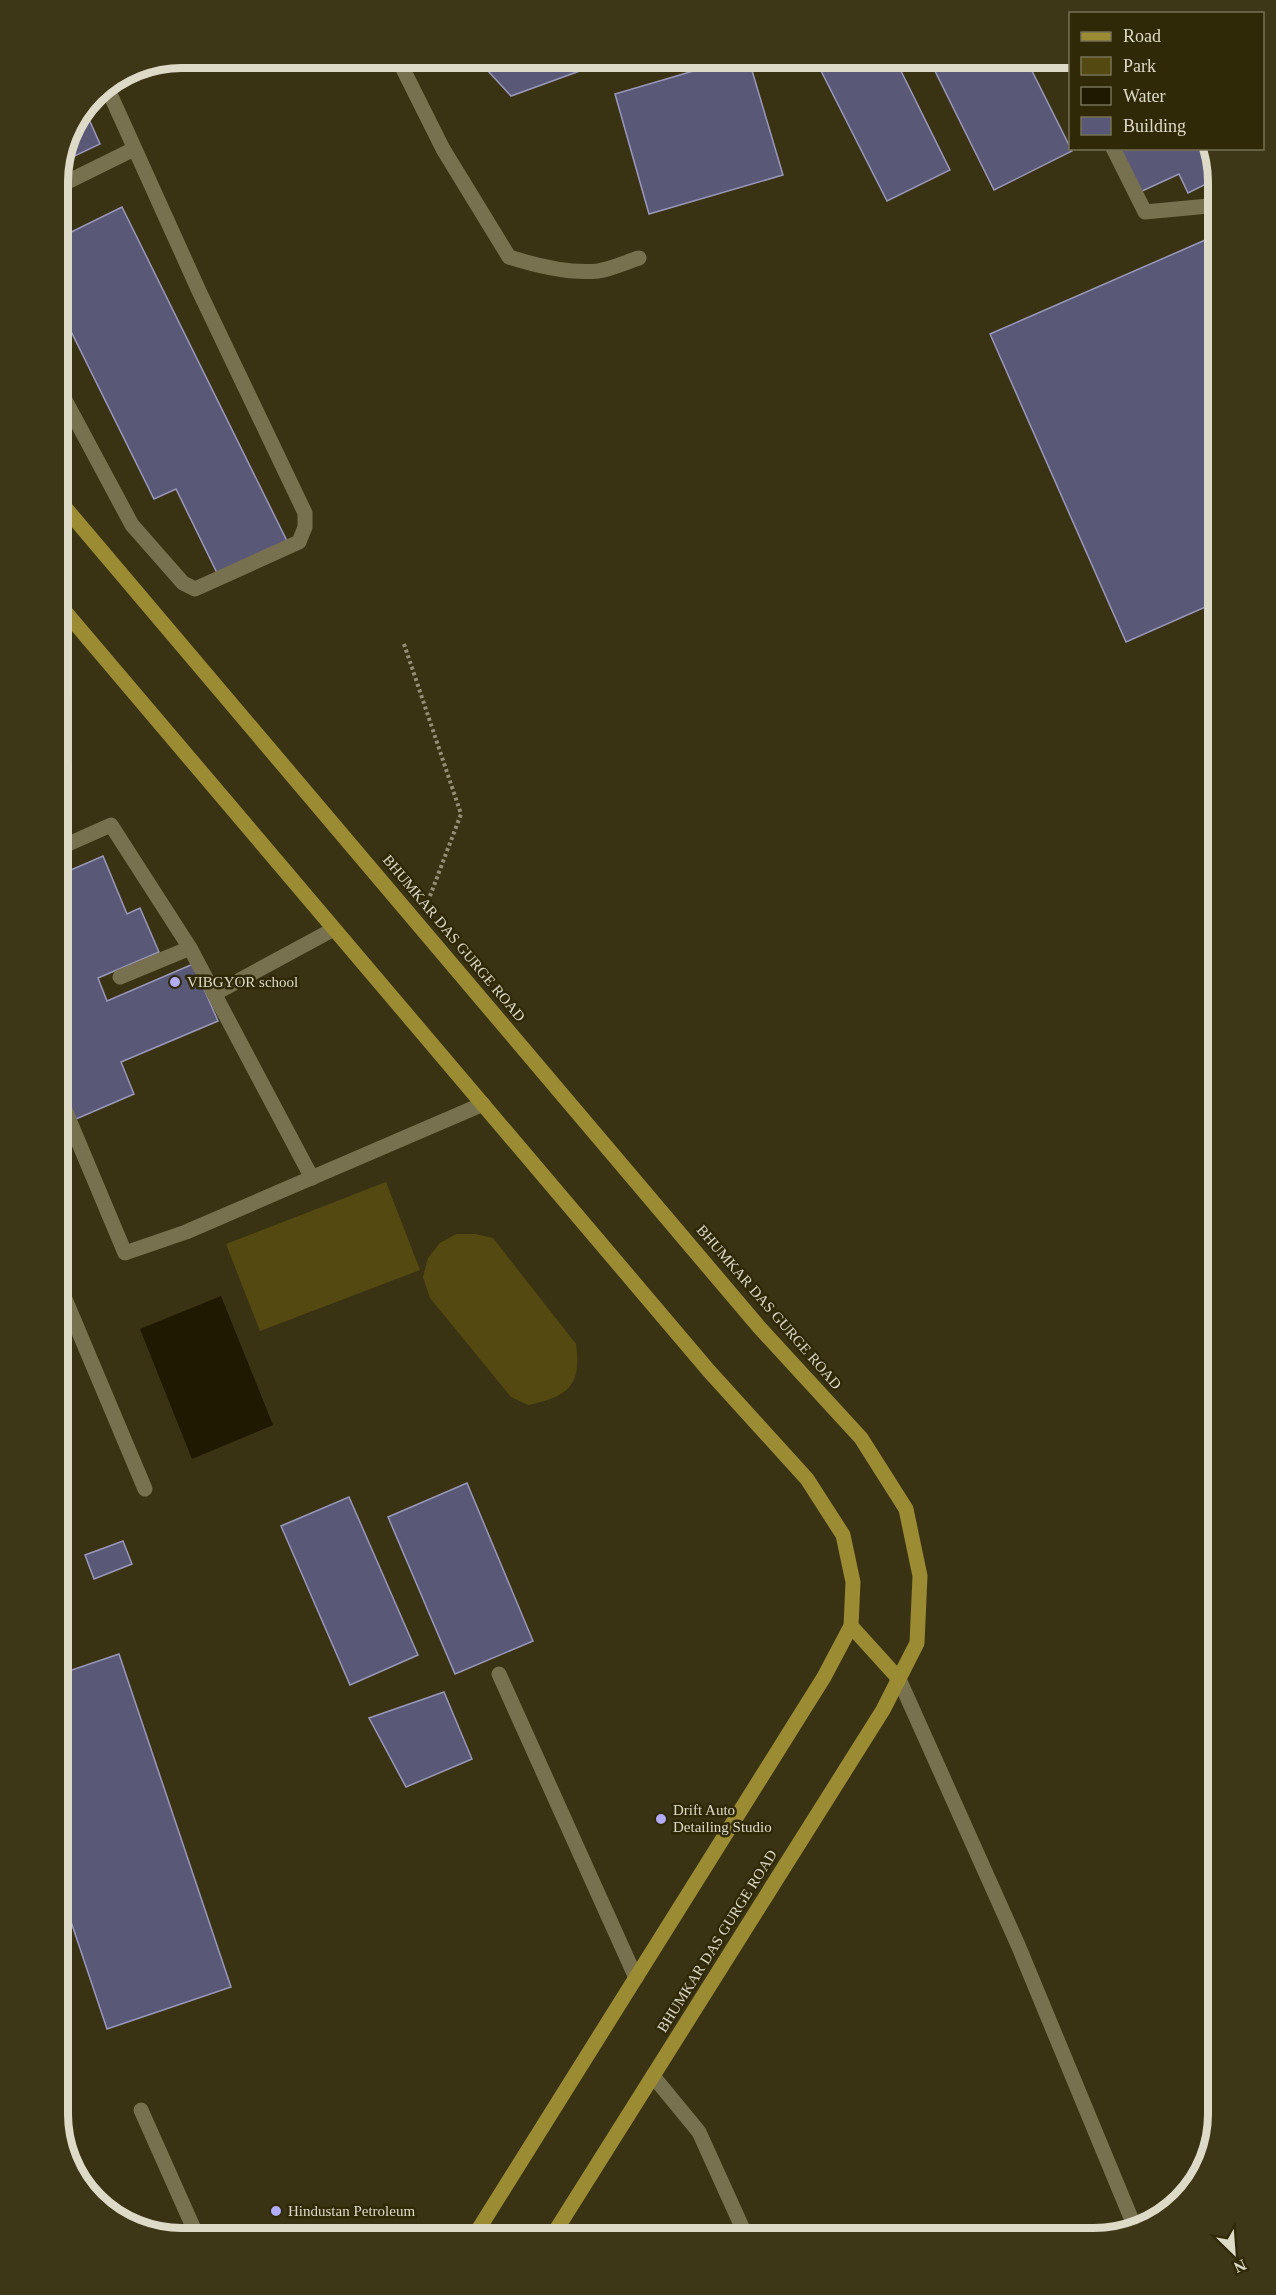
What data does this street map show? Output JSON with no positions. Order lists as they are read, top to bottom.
{
  "streets": {
    "main road": ["BHUMKAR DAS GURGE ROAD"]
  },
  "places": ["VIBGYOR school", "Drift Auto Detailing Studio", "Hindustan Petroleum"],
  "legend": [
    "Road",
    "Park",
    "Water",
    "Building"
  ],
  "north": "bottom right"
}
